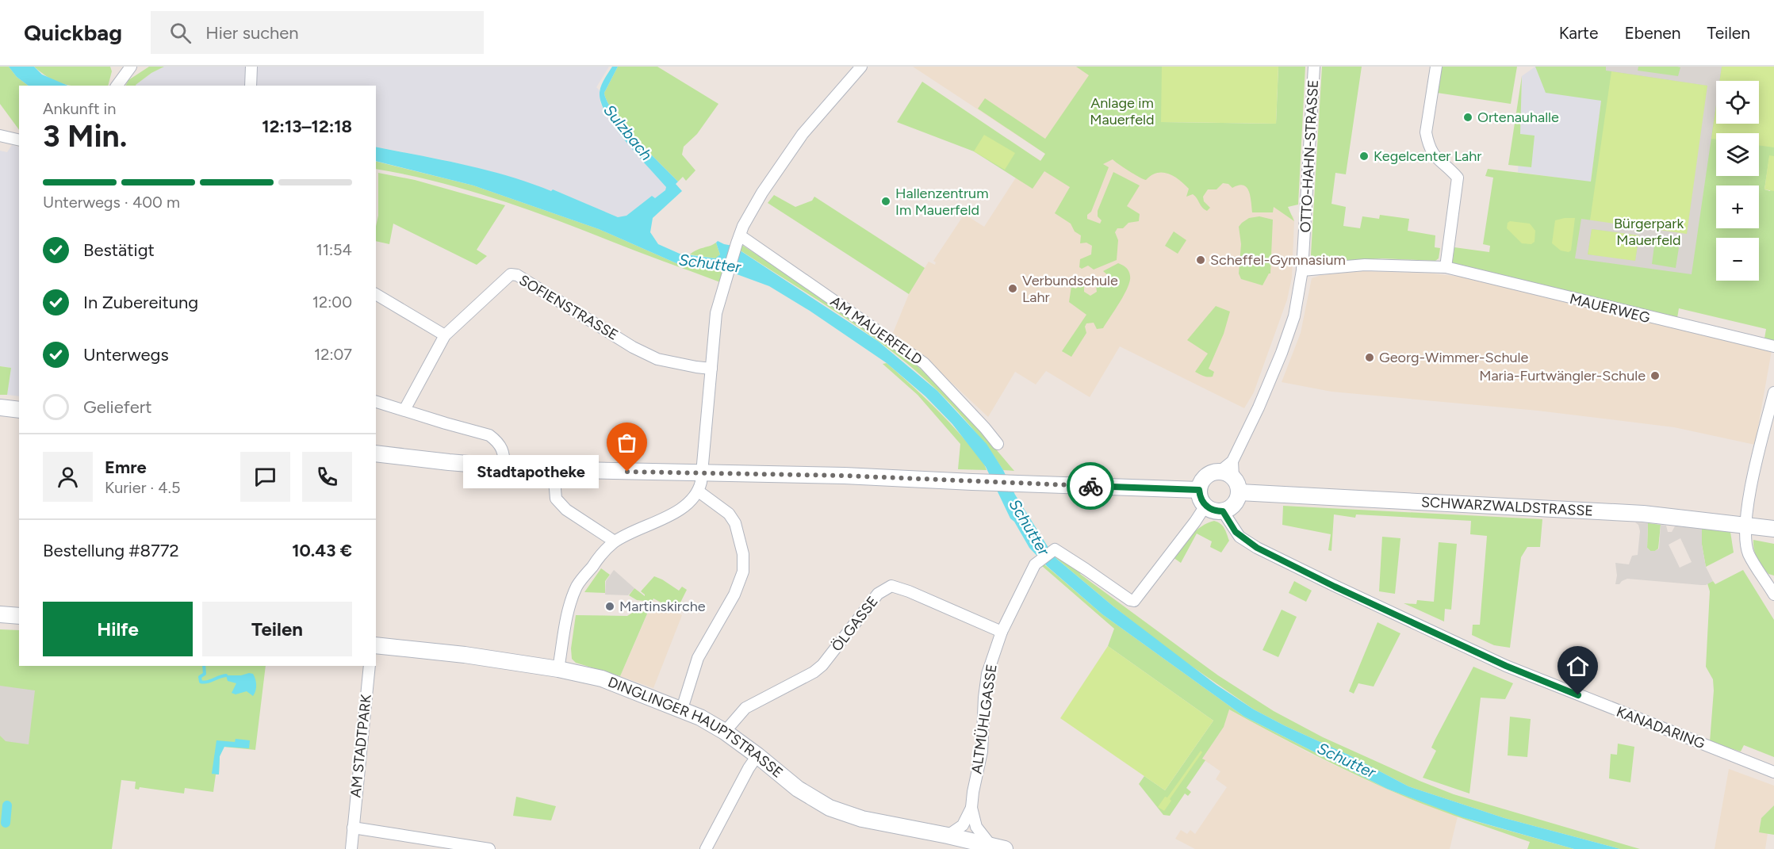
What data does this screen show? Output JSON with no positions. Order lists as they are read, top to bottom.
{
  "streets": {
    "street": [
      "OTTO-HAHN-STRASSE",
      "SOFIENSTRASSE",
      "MAUERWEG",
      "AM MAUERFELD",
      "SCHWARZWALDSTRASSE",
      "ÖLGASSE",
      "ALTMÜHLGASSE",
      "KANADARING",
      "DINGLINGER HAUPTSTRASSE",
      "AM STADTPARK"
    ]
  },
  "crossings": [
    ["OTTO-HAHN-STRASSE", "MAUERWEG"],
    ["OTTO-HAHN-STRASSE", "SCHWARZWALDSTRASSE"],
    ["OTTO-HAHN-STRASSE", "ALTMÜHLGASSE"],
    ["OTTO-HAHN-STRASSE", "KANADARING"],
    ["SCHWARZWALDSTRASSE", "ALTMÜHLGASSE"],
    ["SCHWARZWALDSTRASSE", "KANADARING"],
    ["ÖLGASSE", "ALTMÜHLGASSE"],
    ["ÖLGASSE", "DINGLINGER HAUPTSTRASSE"],
    ["ALTMÜHLGASSE", "KANADARING"],
    ["ALTMÜHLGASSE", "DINGLINGER HAUPTSTRASSE"]
  ],
  "water": ["Sulzbach", "Schutter"],
  "parks": ["Anlage im Mauerfeld", "Bürgerpark Mauerfeld"],
  "places": [
    "Ortenauhalle",
    "Kegelcenter Lahr",
    "Hallenzentrum Im Mauerfeld",
    "Scheffel-Gymnasium",
    "Verbundschule Lahr",
    "Georg-Wimmer-Schule",
    "Maria-Furtwängler-Schule",
    "Stadtapotheke",
    "Martinskirche"
  ],
  "page": {
    "header": "Quickbag",
    "search": "Hier suchen",
    "nav": ["Karte", "Ebenen", "Teilen"],
    "map_buttons": ["+", "−"],
    "heading": ["3 Min.", "Ankunft in", "12:13–12:18"],
    "panel": [
      "Emre",
      "Kurier · 4.5",
      "Bestellung #8772",
      "10.43 €"
    ],
    "bar": "Unterwegs · 400 m",
    "list": [
      ["Bestätigt", "11:54"],
      ["In Zubereitung", "12:00"],
      ["Unterwegs", "12:07"],
      "Geliefert"
    ],
    "bubble": "Stadtapotheke",
    "buttons": ["Hilfe", "Teilen"]
  }
}
